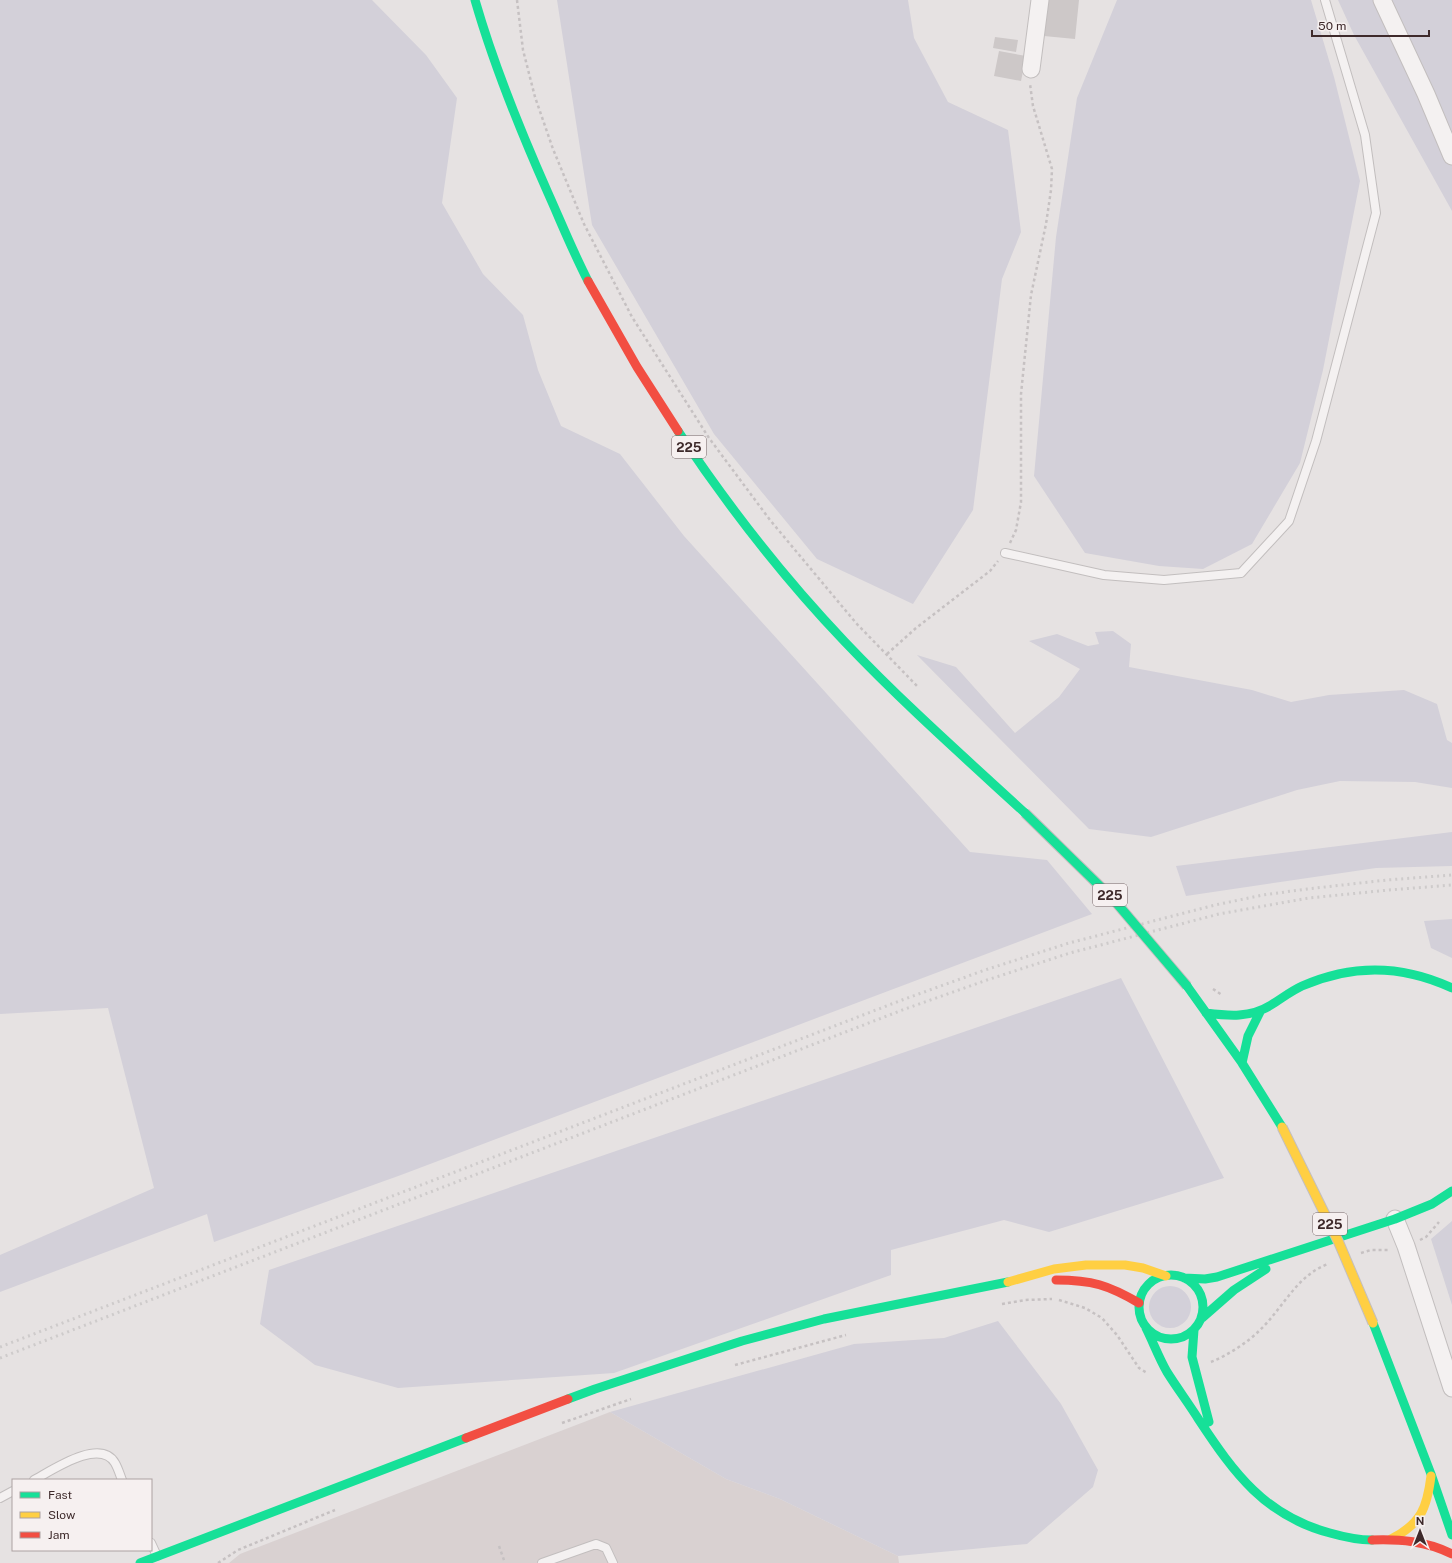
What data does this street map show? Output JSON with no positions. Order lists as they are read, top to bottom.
{
  "streets": {
    "main road": ["225"]
  },
  "legend": ["Fast", "Slow", "Jam"],
  "scale_bar": "50 m",
  "north": "top"
}
